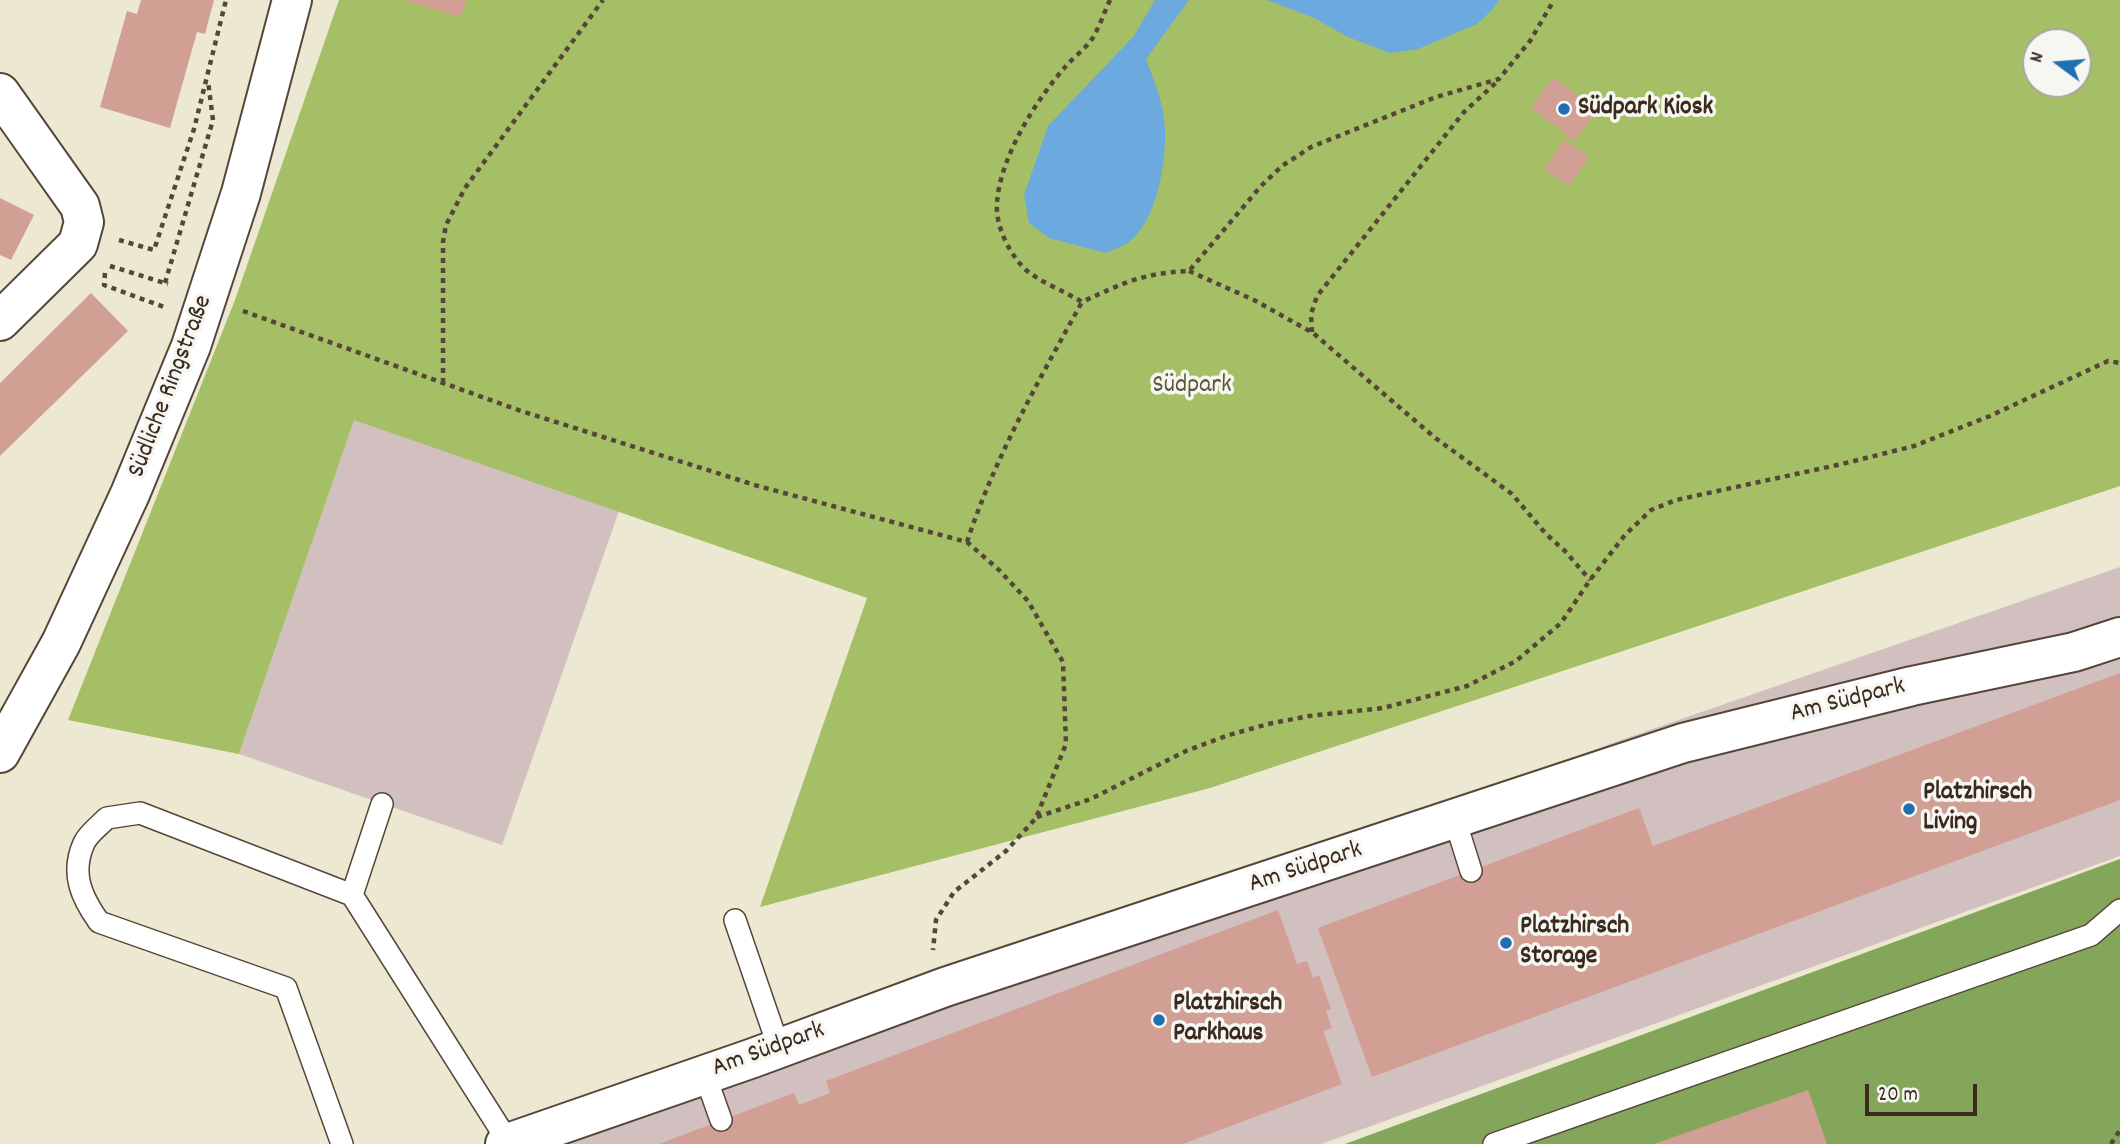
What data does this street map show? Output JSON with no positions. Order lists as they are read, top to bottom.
{
  "streets": {
    "street": ["Südliche Ringstraße", "Am Südpark"]
  },
  "parks": ["Südpark"],
  "places": [
    "Südpark Kiosk",
    "Platzhirsch Living",
    "Platzhirsch Storage",
    "Platzhirsch Parkhaus"
  ],
  "scale_bar": "20 m",
  "north": "left"
}
